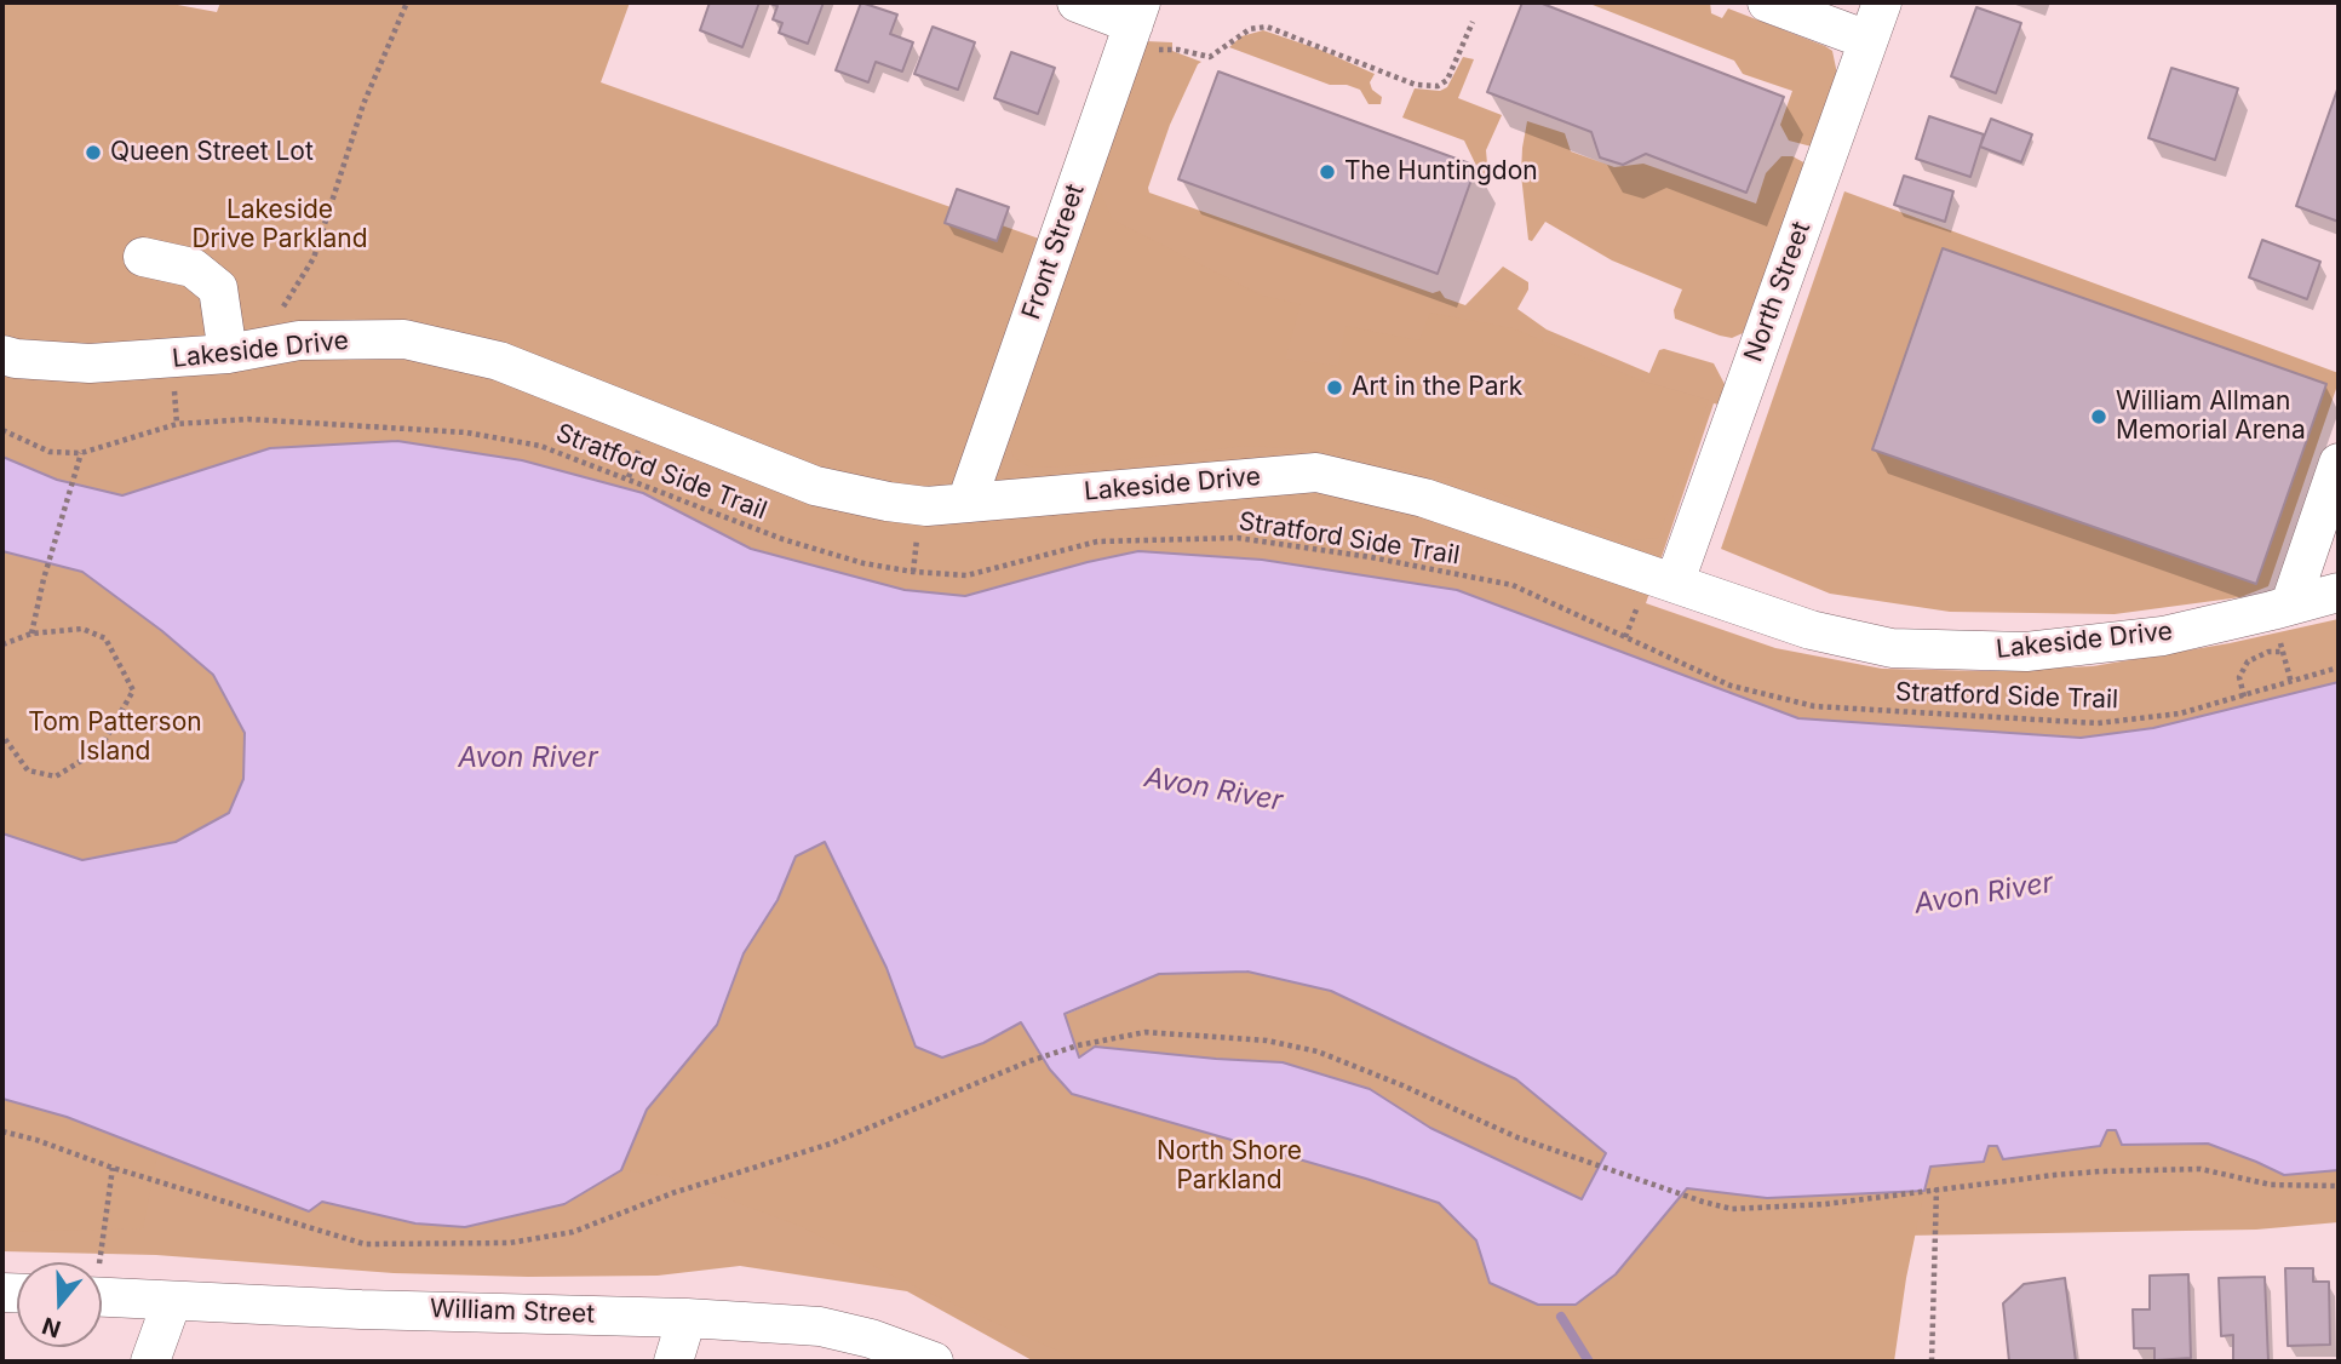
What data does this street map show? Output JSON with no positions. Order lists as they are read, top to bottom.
{
  "streets": {
    "street": [
      "Front Street",
      "North Street",
      "Lakeside Drive",
      "William Street"
    ],
    "path": ["Stratford Side Trail"]
  },
  "crossings": [
    ["Front Street", "Lakeside Drive"],
    ["North Street", "Lakeside Drive"]
  ],
  "water": ["Avon River"],
  "parks": ["Lakeside Drive Parkland", "Tom Patterson Island", "North Shore Parkland"],
  "places": [
    "Queen Street Lot",
    "The Huntingdon",
    "Art in the Park",
    "William Allman Memorial Arena"
  ],
  "north": "bottom"
}
